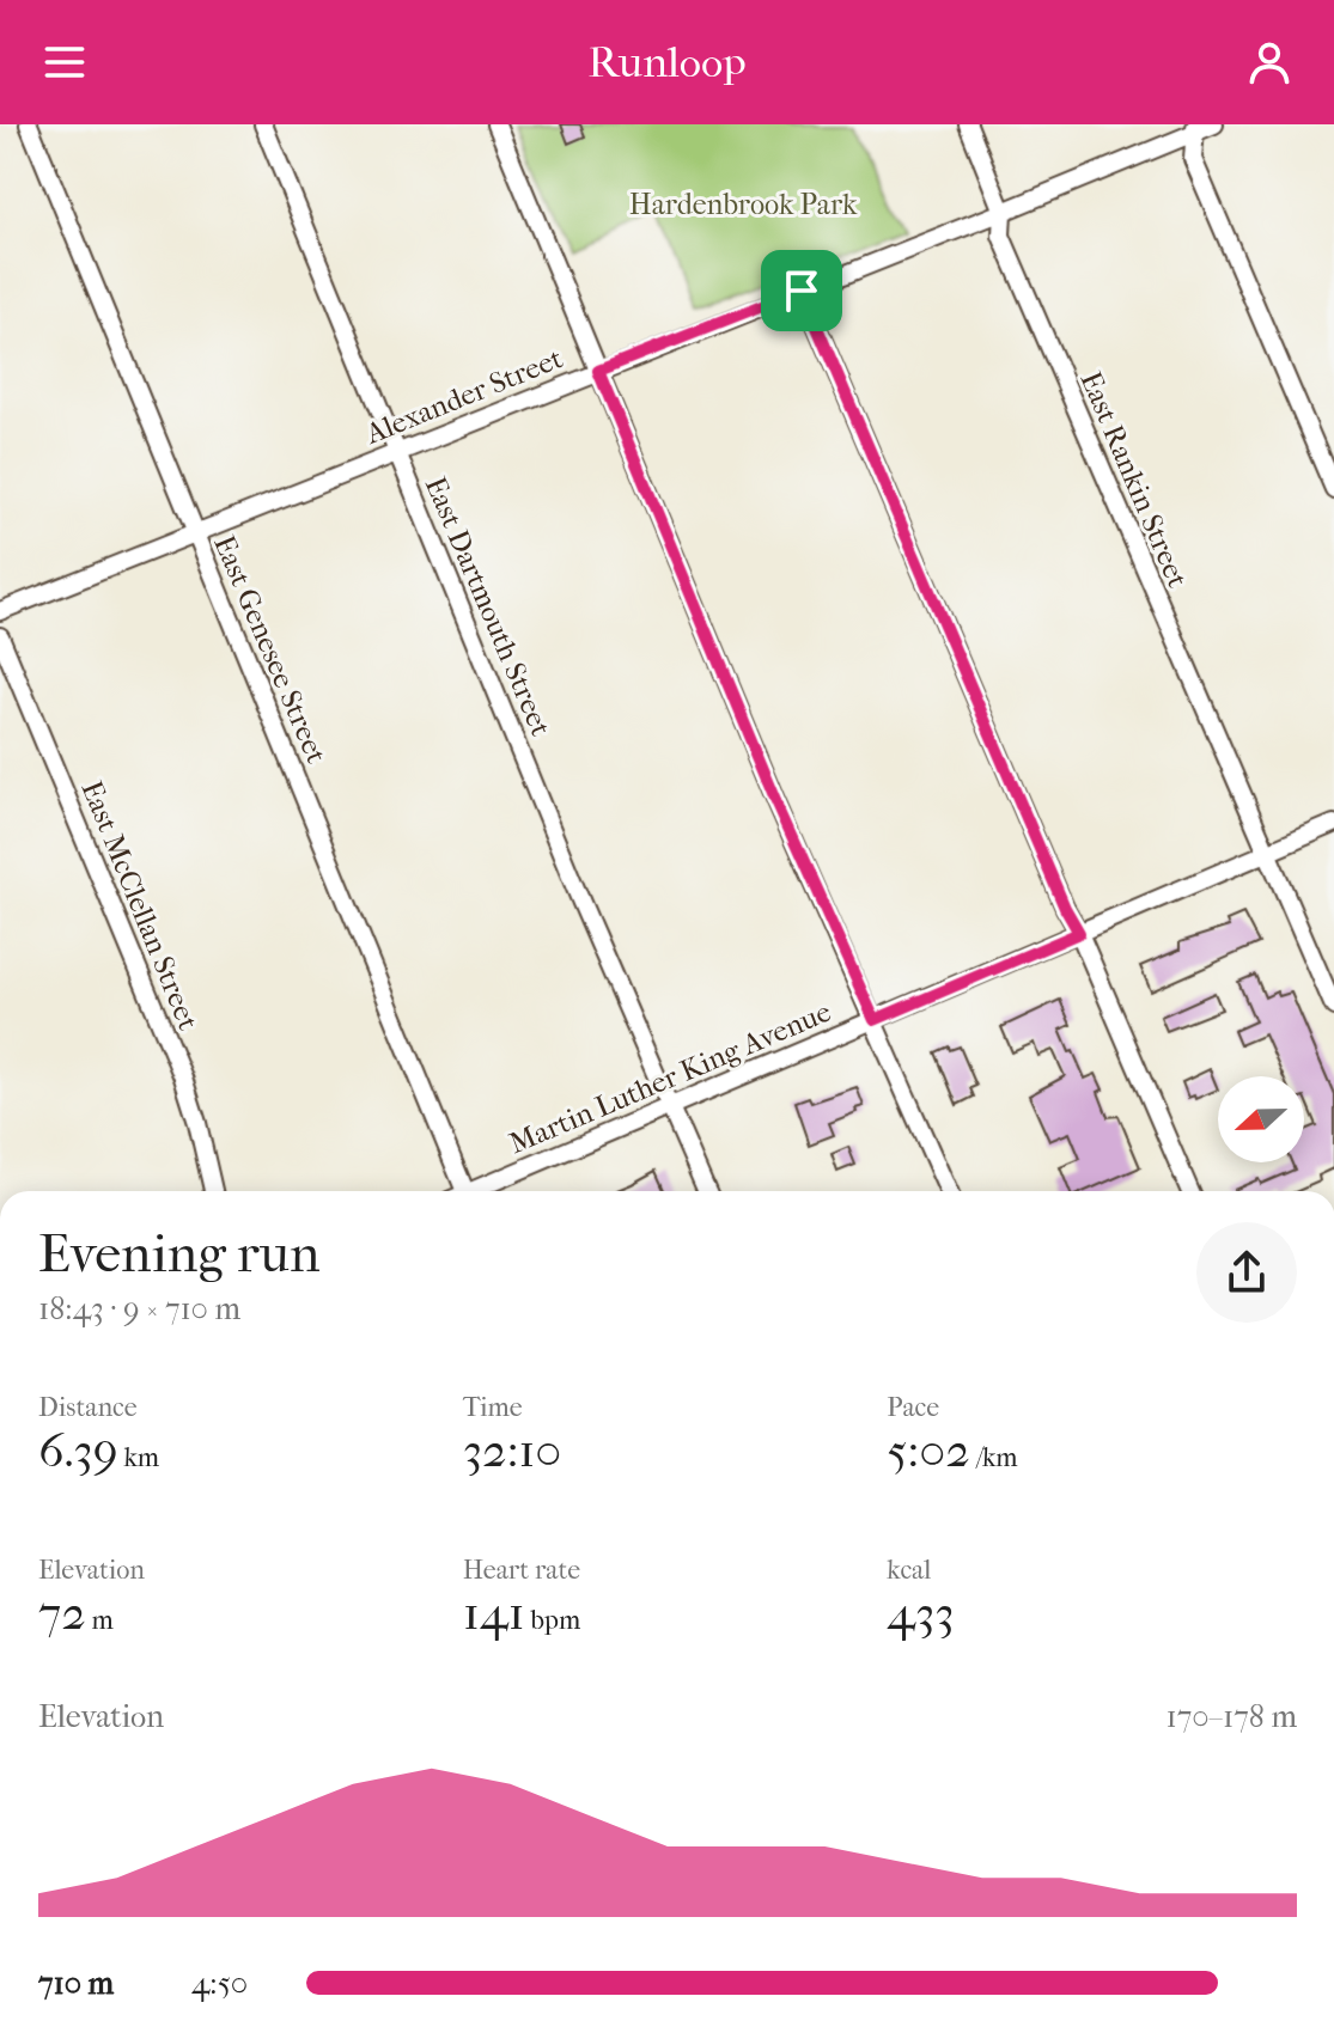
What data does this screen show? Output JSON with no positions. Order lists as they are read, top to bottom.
{
  "streets": {
    "street": [
      "Alexander Street",
      "East Rankin Street",
      "East Dartmouth Street",
      "East Genesee Street",
      "East McClellan Street",
      "Martin Luther King Avenue"
    ]
  },
  "crossings": [
    ["Alexander Street", "East Rankin Street"],
    ["Alexander Street", "East Dartmouth Street"],
    ["Alexander Street", "East Genesee Street"],
    ["East Rankin Street", "Martin Luther King Avenue"],
    ["East Dartmouth Street", "Martin Luther King Avenue"]
  ],
  "parks": ["Hardenbrook Park"],
  "north": "left",
  "page": {
    "header": "Runloop",
    "heading": ["Evening run", "18:43 · 9 × 710 m"],
    "stats": [
      ["Distance", "6.39 km"],
      ["Time", "32:10"],
      ["Pace", "5:02 /km"],
      ["Elevation", "72 m"],
      ["Heart rate", "141 bpm"],
      ["kcal", "433"]
    ],
    "chart": ["Elevation", "170–178 m"],
    "list": [
      {
        "name": "710 m",
        "note": "4:50"
      }
    ]
  }
}
